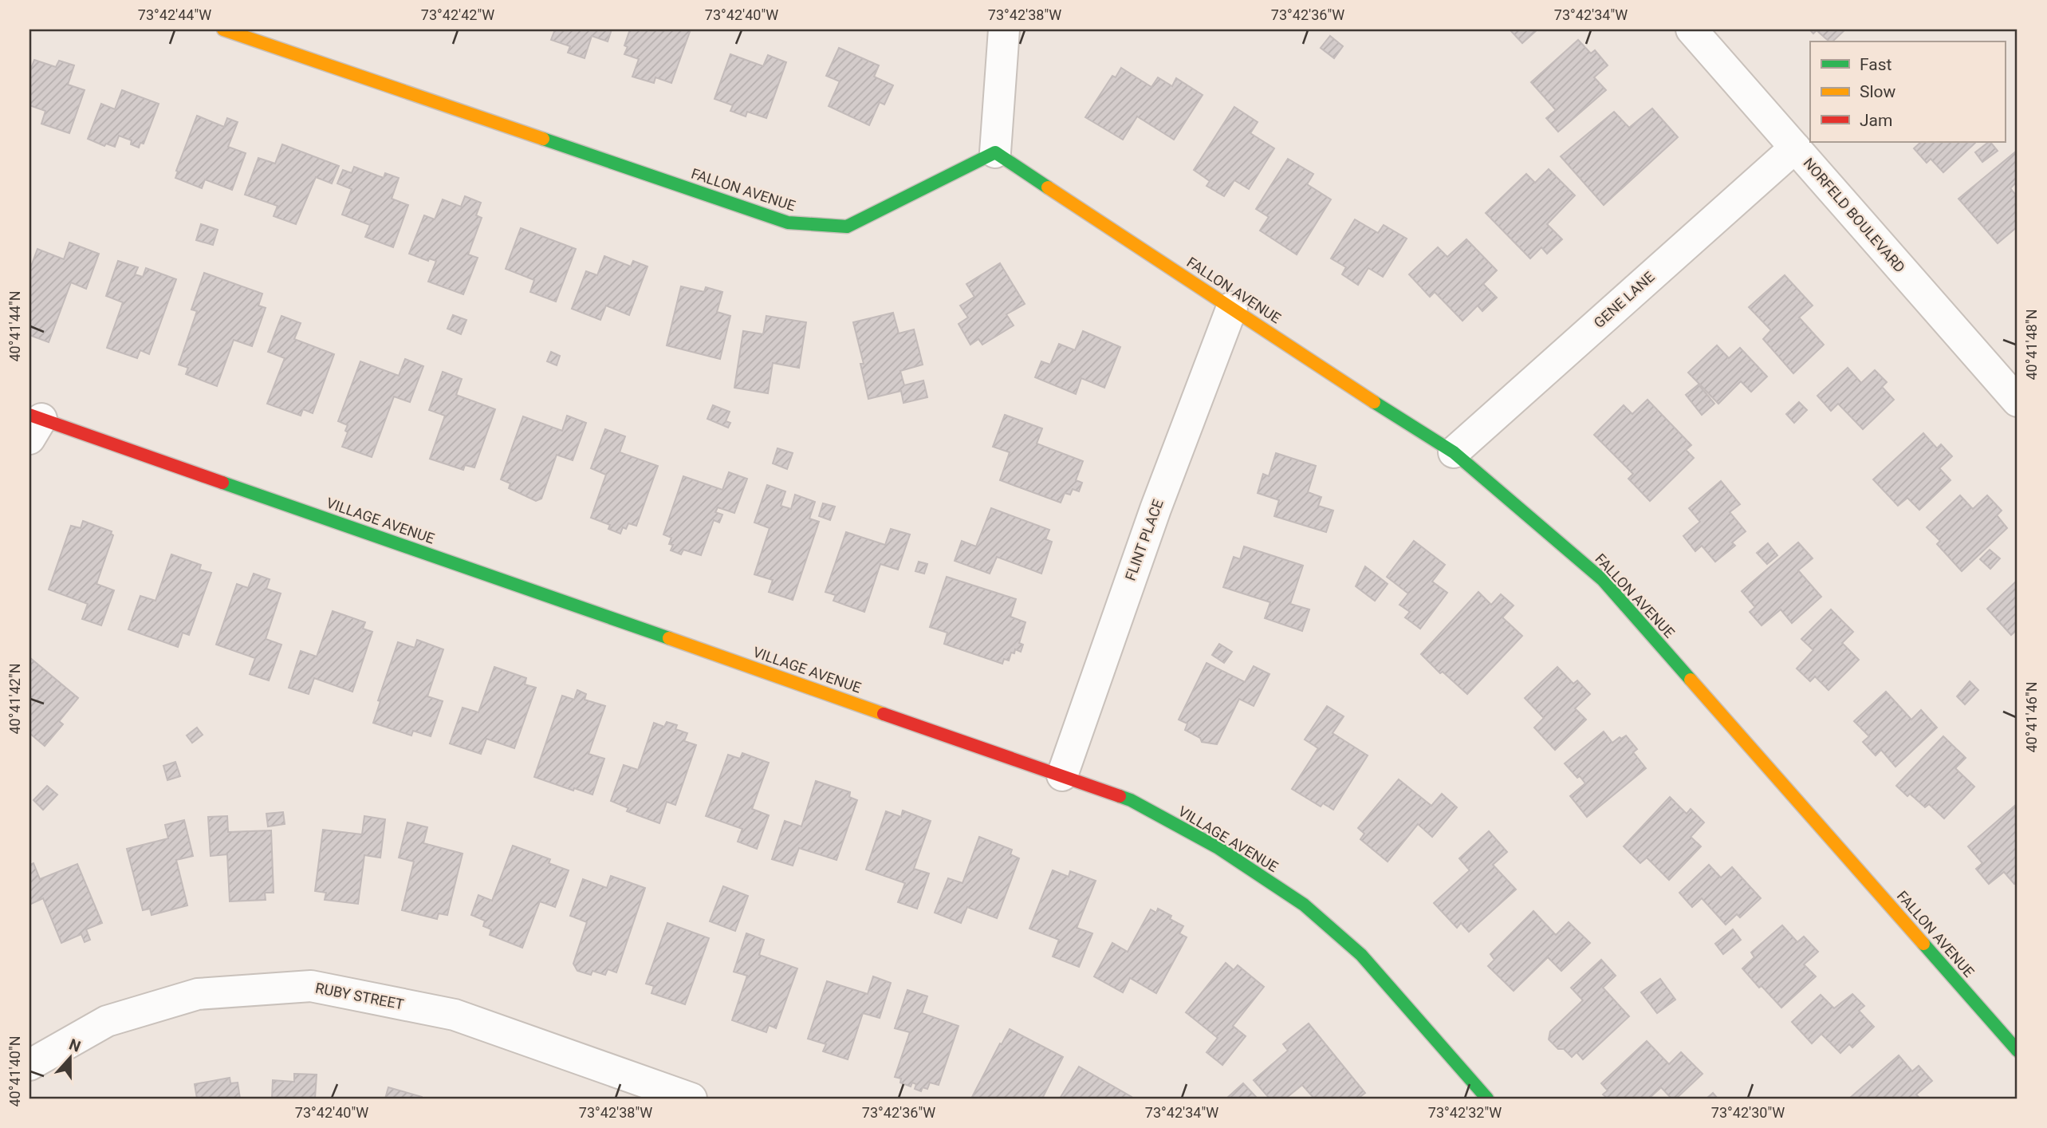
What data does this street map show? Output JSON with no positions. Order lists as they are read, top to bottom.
{
  "streets": {
    "street": [
      "FALLON AVENUE",
      "NORFELD BOULEVARD",
      "GENE LANE",
      "VILLAGE AVENUE",
      "FLINT PLACE",
      "RUBY STREET"
    ]
  },
  "crossings": [
    ["FALLON AVENUE", "GENE LANE"],
    ["FALLON AVENUE", "FLINT PLACE"],
    ["NORFELD BOULEVARD", "GENE LANE"],
    ["VILLAGE AVENUE", "FLINT PLACE"]
  ],
  "legend": ["Fast", "Slow", "Jam"],
  "north": "top",
  "coordinates": [
    "73°42'44\"W",
    "73°42'42\"W",
    "73°42'40\"W",
    "73°42'38\"W",
    "73°42'36\"W",
    "73°42'34\"W",
    "40°41'44\"N",
    "40°41'48\"N",
    "40°41'42\"N",
    "40°41'46\"N",
    "40°41'40\"N",
    "73°42'32\"W",
    "73°42'30\"W"
  ]
}
